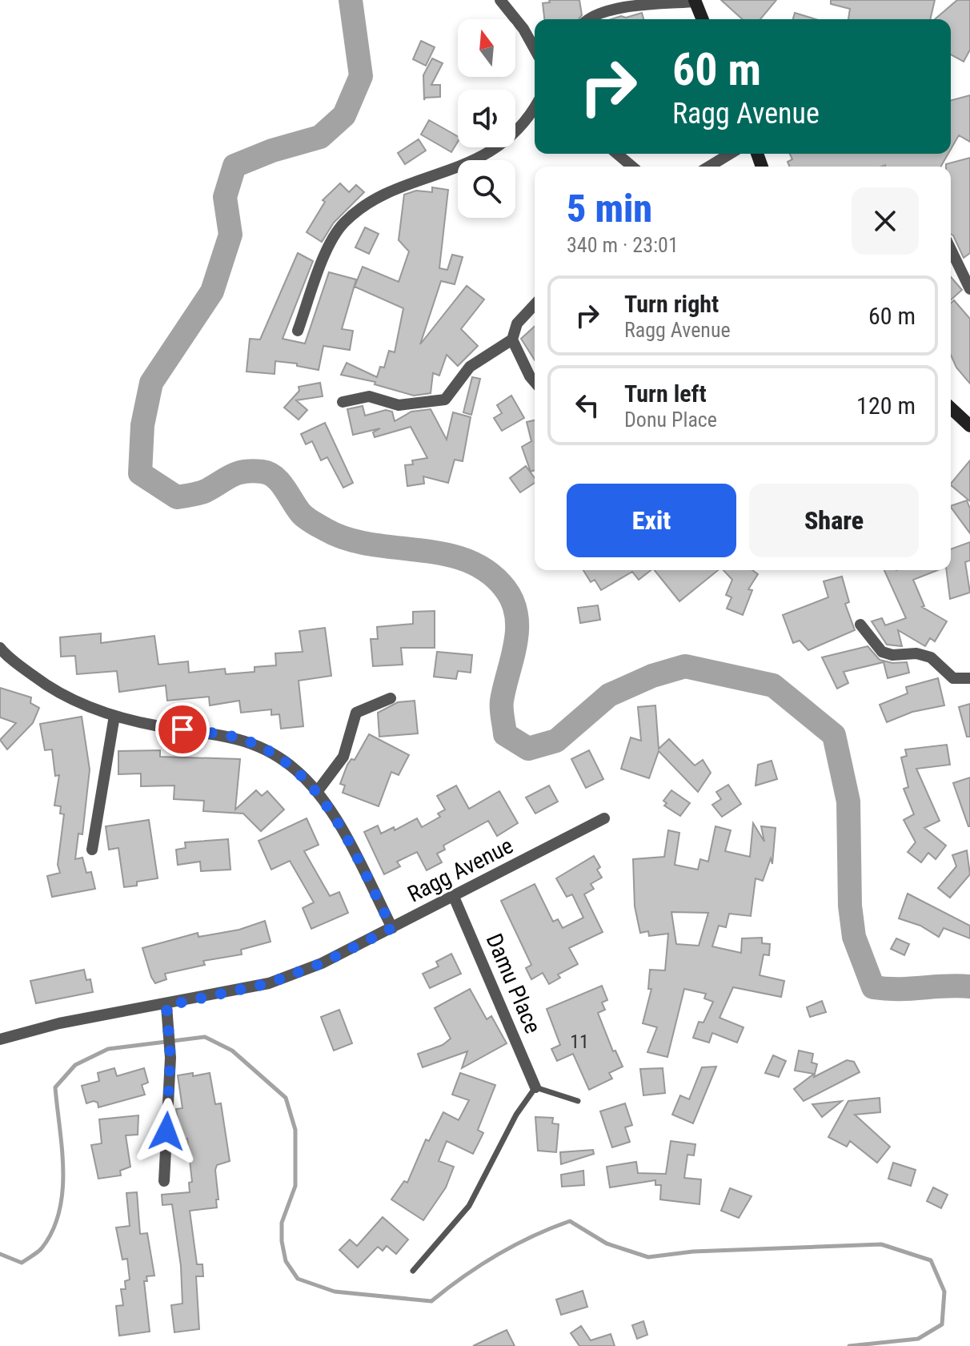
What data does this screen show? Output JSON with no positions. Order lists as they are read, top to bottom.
{
  "streets": {
    "street": ["Ragg Avenue", "Damu Place"]
  },
  "crossings": [
    ["Ragg Avenue", "Damu Place"]
  ],
  "house_numbers": ["11"],
  "north": "top",
  "page": {
    "turn": ["60 m", "Ragg Avenue"],
    "heading": ["5 min", "340 m · 23:01"],
    "list": [
      {
        "name": "Turn right",
        "note": "Ragg Avenue",
        "value": "60 m"
      },
      {
        "name": "Turn left",
        "note": "Donu Place",
        "value": "120 m"
      }
    ],
    "buttons": ["Exit", "Share"]
  }
}
